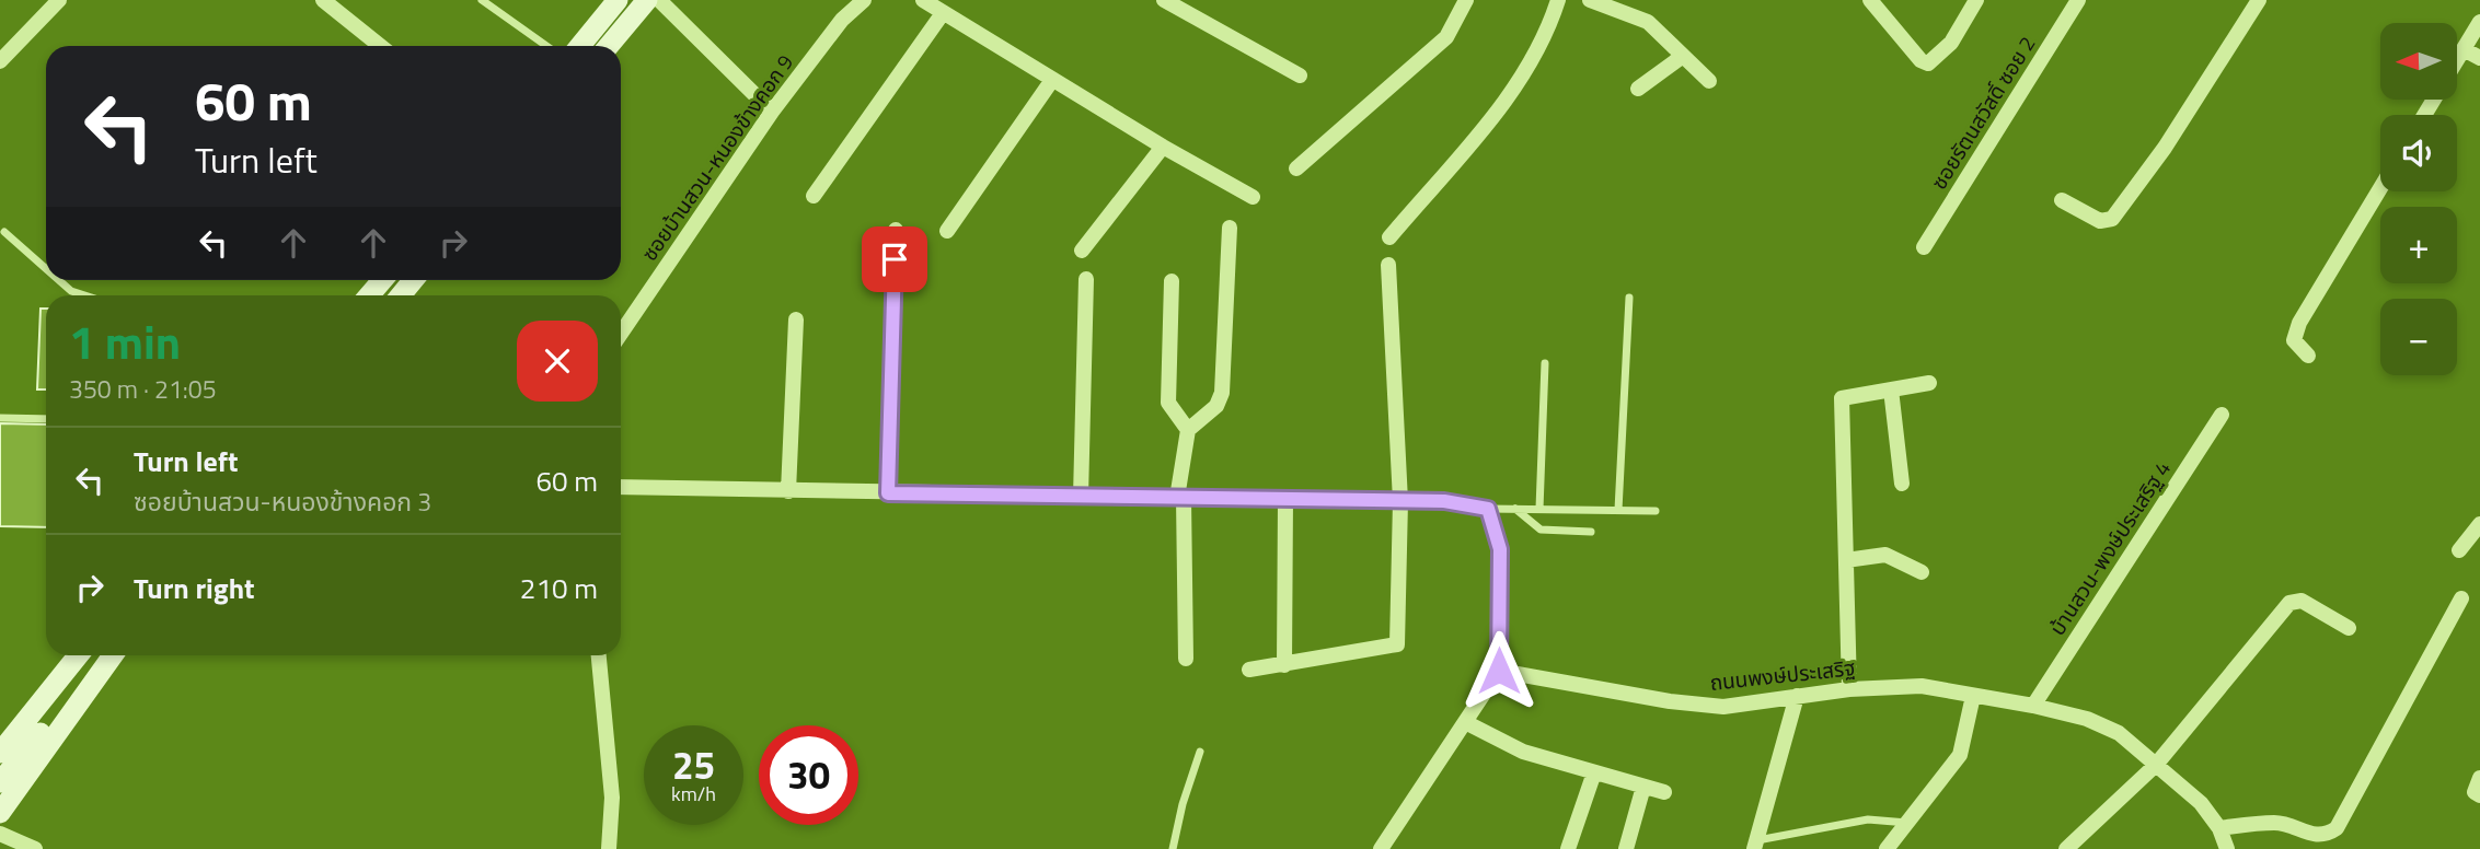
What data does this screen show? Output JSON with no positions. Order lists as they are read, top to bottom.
{
  "streets": {
    "street": [
      "ซอยรัตนสวัสดิ์ ซอย 2",
      "ซอยบ้านสวน-หนองข้างคอก 9",
      "บ้านสวน-พงษ์ประเสริฐ 4",
      "ถนนพงษ์ประเสริฐ"
    ]
  },
  "crossings": [
    ["บ้านสวน-พงษ์ประเสริฐ 4", "ถนนพงษ์ประเสริฐ"]
  ],
  "north": "left",
  "page": {
    "map_buttons": ["+", "−"],
    "turn": ["60 m", "Turn left"],
    "heading": ["1 min", "350 m · 21:05"],
    "list": [
      {
        "name": "Turn left",
        "note": "ซอยบ้านสวน-หนองข้างคอก 3",
        "value": "60 m"
      },
      {
        "name": "Turn right",
        "value": "210 m"
      }
    ],
    "speed": "25 km/h",
    "limit": "30"
  }
}
